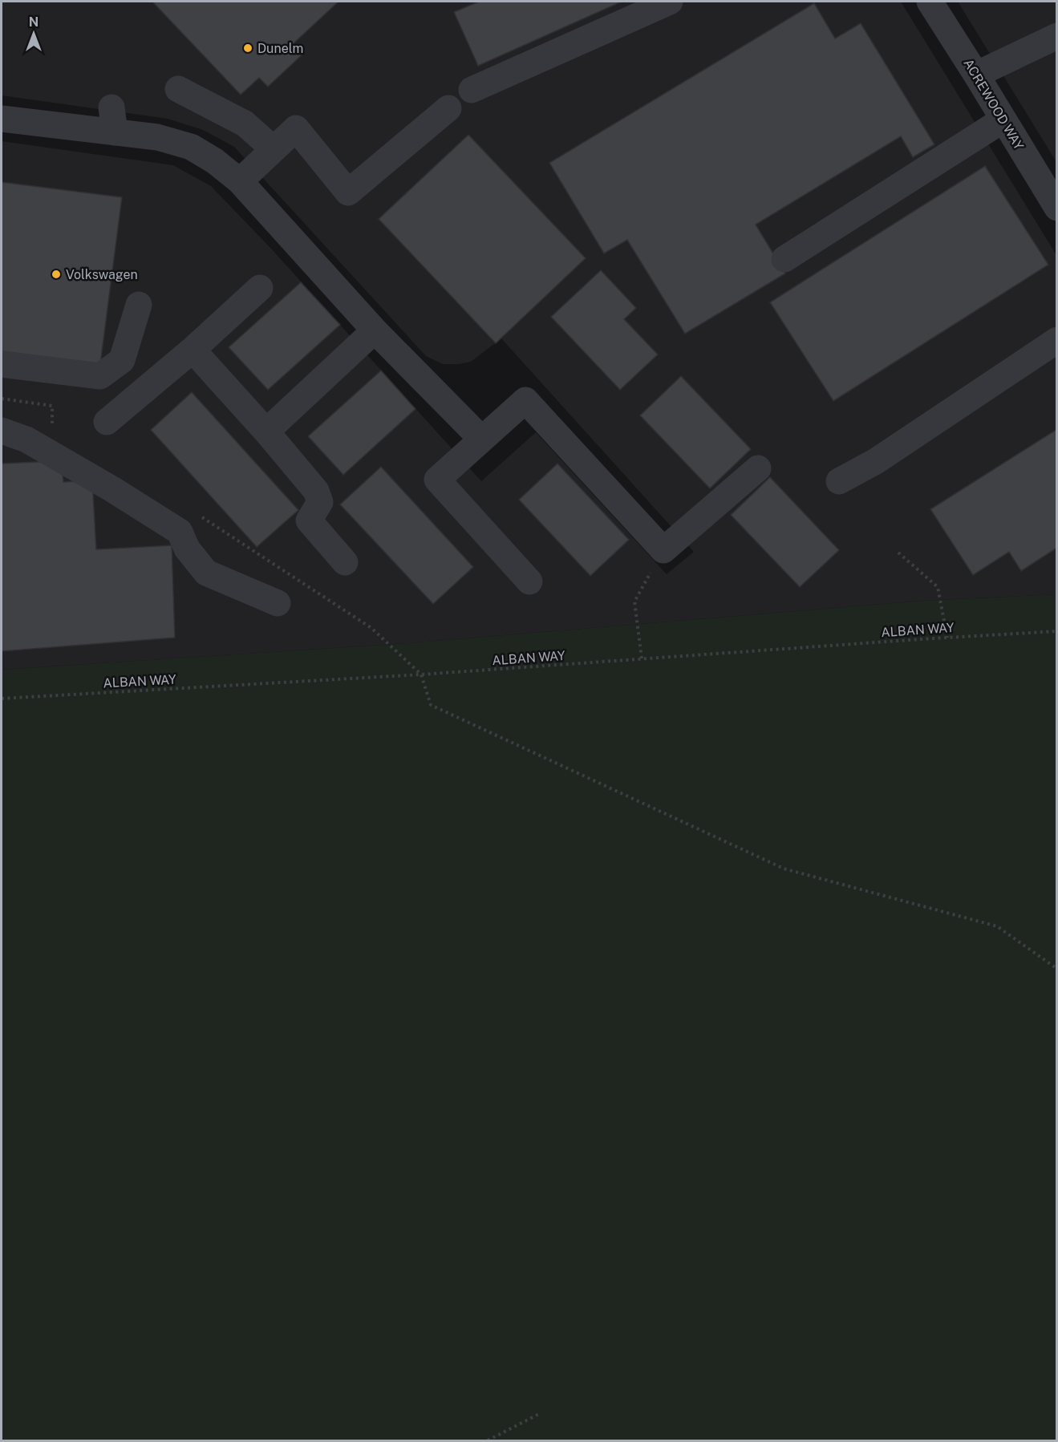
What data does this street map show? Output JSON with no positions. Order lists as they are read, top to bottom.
{
  "streets": {
    "street": ["ACREWOOD WAY"],
    "path": ["ALBAN WAY"]
  },
  "places": ["Dunelm", "Volkswagen"],
  "north": "top"
}
